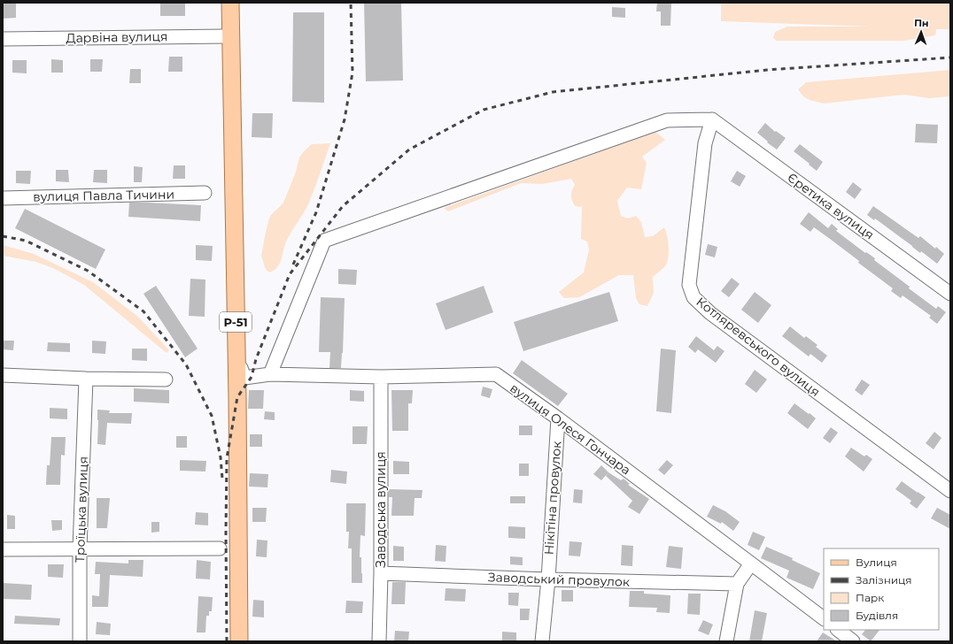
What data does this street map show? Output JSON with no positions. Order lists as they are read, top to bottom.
{
  "streets": {
    "main road": ["Р-51"],
    "street": [
      "Дарвіна вулиця",
      "вулиця Павла Тичини",
      "Єретика вулиця",
      "Котляревського вулиця",
      "вулиця Олеся Гончара",
      "Нікітіна провулок",
      "Троїцька вулиця",
      "Заводська вулиця",
      "Заводський провулок"
    ]
  },
  "crossings": [
    ["Дарвіна вулиця", "Р-51"],
    ["Єретика вулиця", "Котляревського вулиця"],
    ["вулиця Олеся Гончара", "Нікітіна провулок"],
    ["вулиця Олеся Гончара", "Заводська вулиця"],
    ["Нікітіна провулок", "Заводський провулок"],
    ["Заводська вулиця", "Заводський провулок"]
  ],
  "legend": [
    "Вулиця",
    "Залізниця",
    "Парк",
    "Будівля"
  ],
  "north": "top"
}
